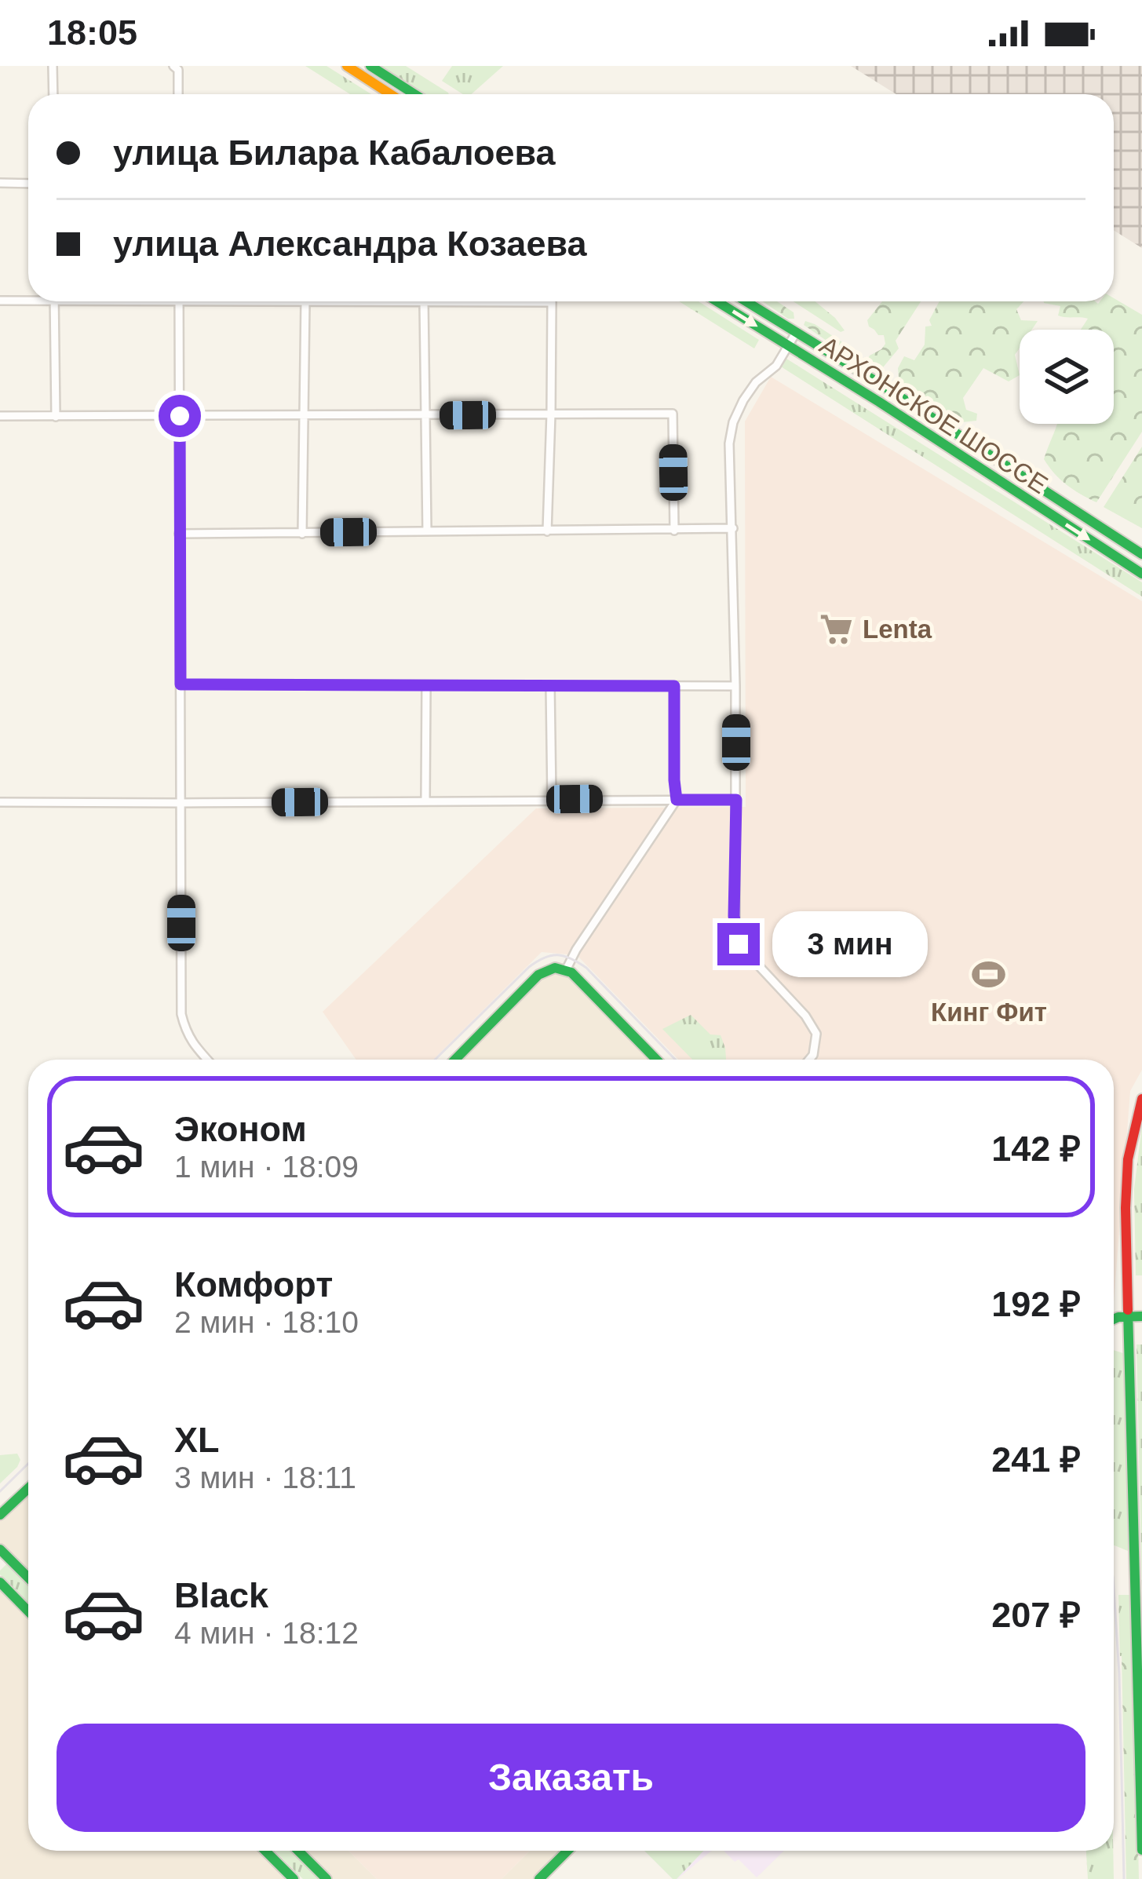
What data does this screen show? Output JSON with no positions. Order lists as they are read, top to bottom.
{
  "streets": {
    "main road": ["АРХОНСКОЕ ШОССЕ"]
  },
  "places": {
    "supermarket": ["Lenta"],
    "sports": ["Кинг Фит"]
  },
  "page": {
    "status": "18:05",
    "banner": ["улица Билара Кабалоева", "улица Александра Козаева"],
    "bubble": "3 мин",
    "list": [
      {
        "name": "Эконом",
        "note": "1 мин · 18:09",
        "value": "142 ₽"
      },
      {
        "name": "Комфорт",
        "note": "2 мин · 18:10",
        "value": "192 ₽"
      },
      {
        "name": "XL",
        "note": "3 мин · 18:11",
        "value": "241 ₽"
      },
      {
        "name": "Black",
        "note": "4 мин · 18:12",
        "value": "207 ₽"
      }
    ],
    "buttons": "Заказать"
  }
}
